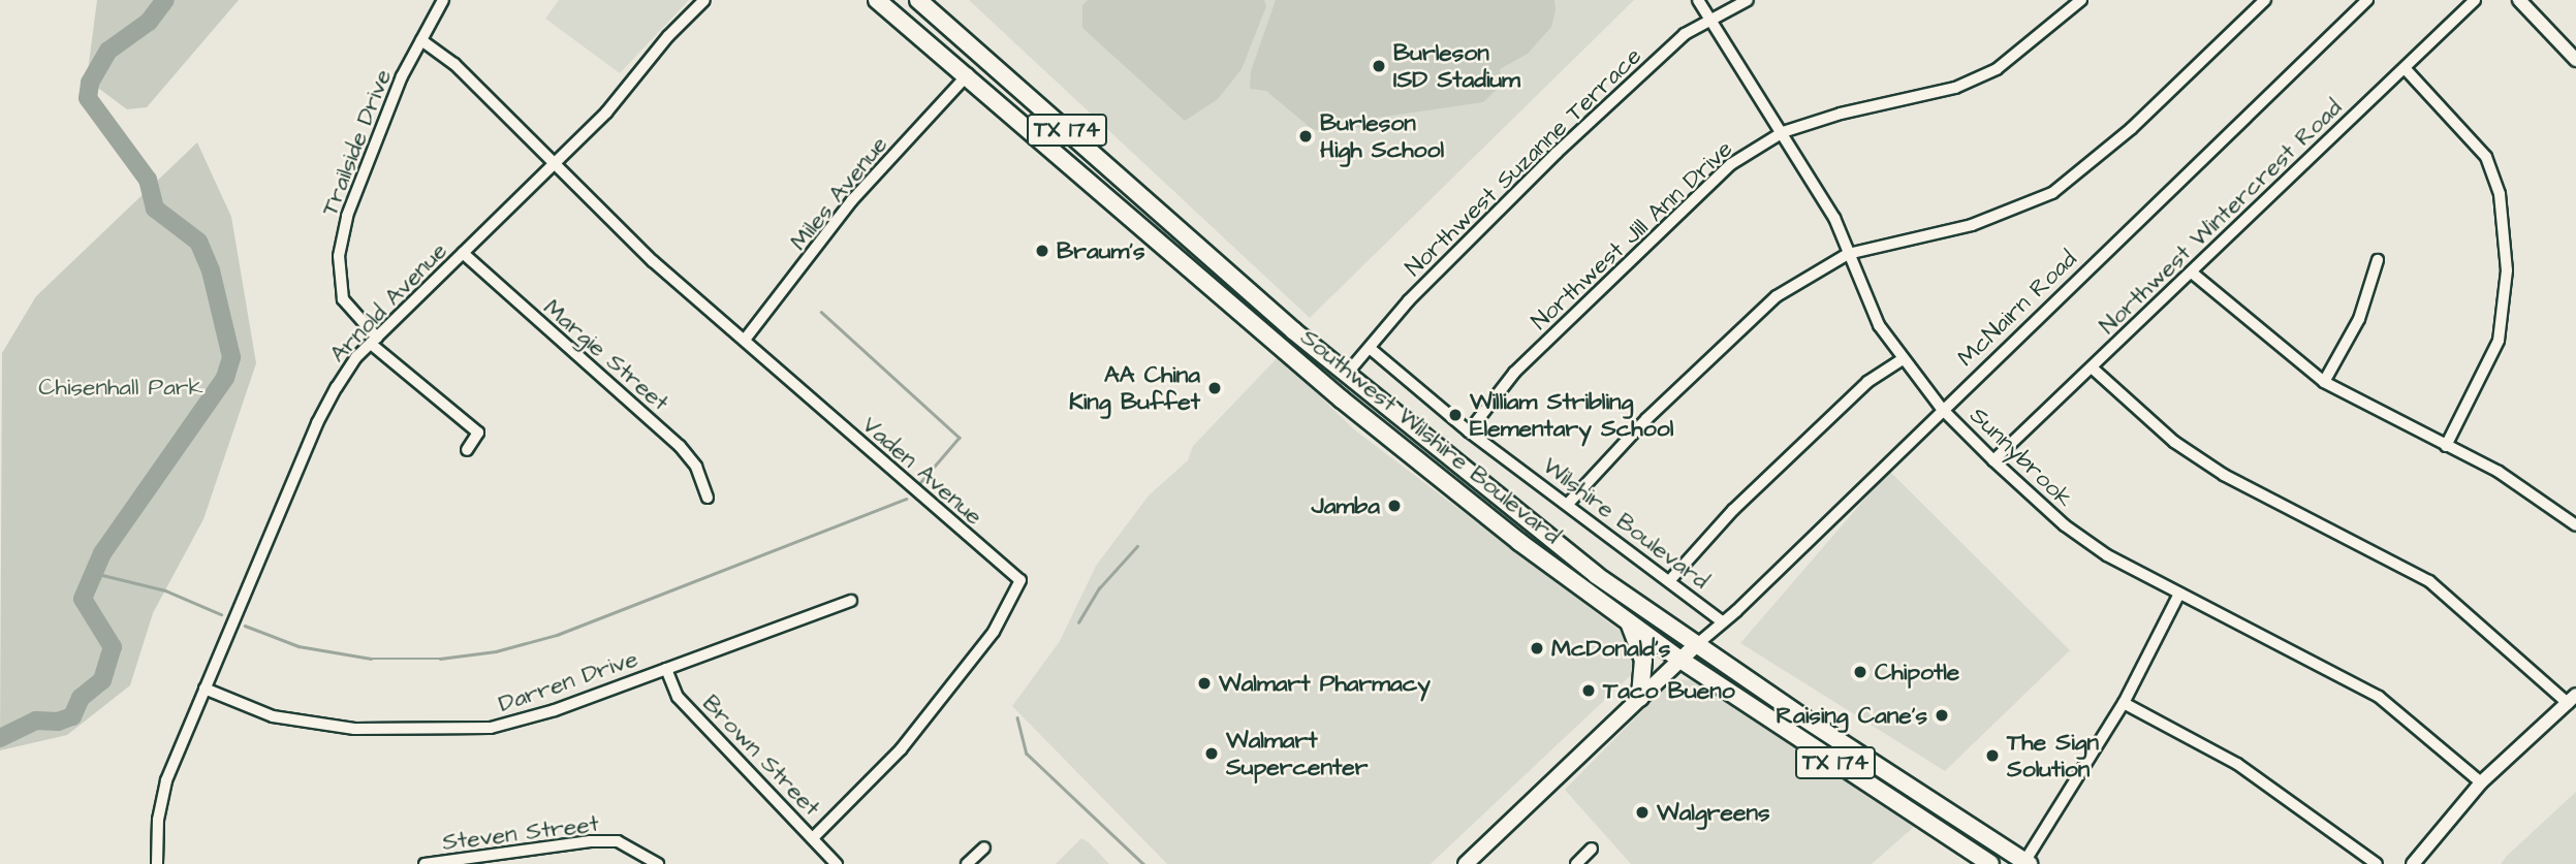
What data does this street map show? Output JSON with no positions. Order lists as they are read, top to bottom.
{
  "streets": {
    "main road": ["TX 174", "Southwest Wilshire Boulevard"],
    "street": [
      "Trailside Drive",
      "Northwest Suzanne Terrace",
      "Miles Avenue",
      "Northwest Wintercrest Road",
      "Northwest Jill Ann Drive",
      "Arnold Avenue",
      "McNairn Road",
      "Margie Street",
      "Sunnybrook",
      "Vaden Avenue",
      "Wilshire Boulevard",
      "Darren Drive",
      "Brown Street",
      "Steven Street"
    ]
  },
  "crossings": [
    ["Trailside Drive", "Arnold Avenue"],
    ["Trailside Drive", "Vaden Avenue"],
    ["Northwest Suzanne Terrace", "Southwest Wilshire Boulevard"],
    ["Northwest Suzanne Terrace", "Sunnybrook"],
    ["Northwest Suzanne Terrace", "Wilshire Boulevard"],
    ["Miles Avenue", "Southwest Wilshire Boulevard"],
    ["Miles Avenue", "Vaden Avenue"],
    ["Northwest Wintercrest Road", "Sunnybrook"],
    ["Northwest Jill Ann Drive", "Sunnybrook"],
    ["Northwest Jill Ann Drive", "Wilshire Boulevard"],
    ["Arnold Avenue", "Margie Street"],
    ["Arnold Avenue", "Vaden Avenue"],
    ["Arnold Avenue", "Darren Drive"],
    ["McNairn Road", "Southwest Wilshire Boulevard"],
    ["McNairn Road", "Sunnybrook"],
    ["McNairn Road", "Wilshire Boulevard"],
    ["Vaden Avenue", "Brown Street"],
    ["Darren Drive", "Brown Street"]
  ],
  "parks": ["Chisenhall Park"],
  "places": [
    "Burleson ISD Stadium",
    "Burleson High School",
    "Braum's",
    "AA China King Buffet",
    "William Stribling Elementary School",
    "Jamba",
    "McDonald's",
    "Chipotle",
    "Walmart Pharmacy",
    "Taco Bueno",
    "Raising Cane's",
    "Walmart Supercenter",
    "The Sign Solution",
    "Walgreens"
  ]
}
